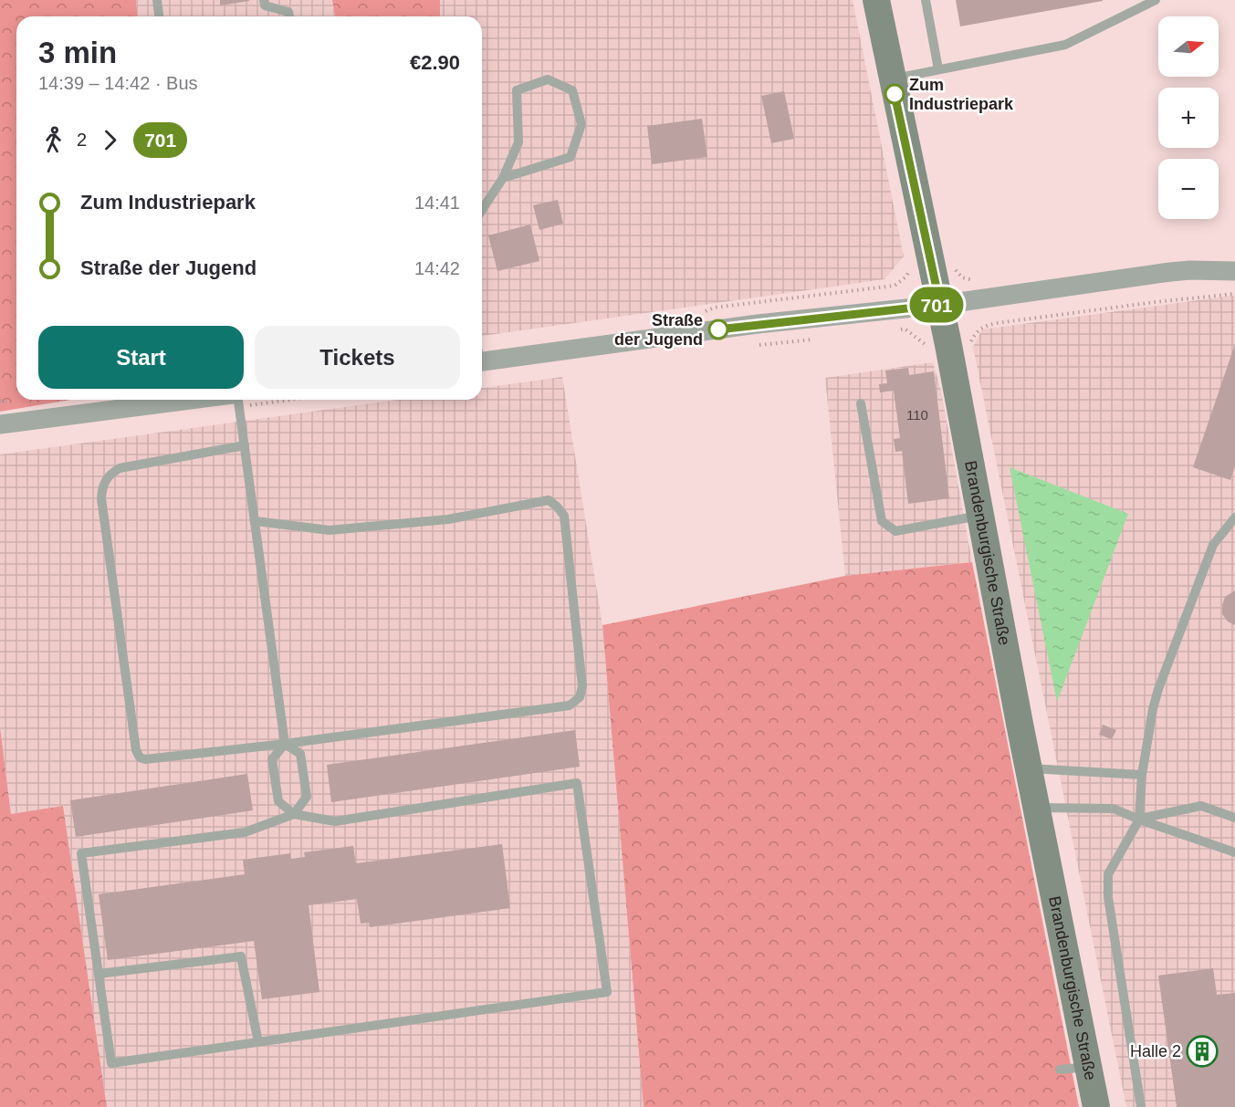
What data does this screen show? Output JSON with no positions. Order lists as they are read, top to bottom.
{
  "streets": {
    "street": ["Brandenburgische Straße"]
  },
  "places": {
    "other": ["Zum Industriepark", "Straße der Jugend"],
    "building": ["Halle 2"]
  },
  "lines": ["bus line 701"],
  "house_numbers": ["110"],
  "north": "right",
  "page": {
    "on_map": "701",
    "map_buttons": ["+", "−"],
    "heading": ["3 min", "14:39 – 14:42 · Bus", "€2.90"],
    "legs": ["2", "701"],
    "list": [
      {
        "name": "Zum Industriepark",
        "value": "14:41"
      },
      {
        "name": "Straße der Jugend",
        "value": "14:42"
      }
    ],
    "buttons": ["Start", "Tickets"]
  }
}
